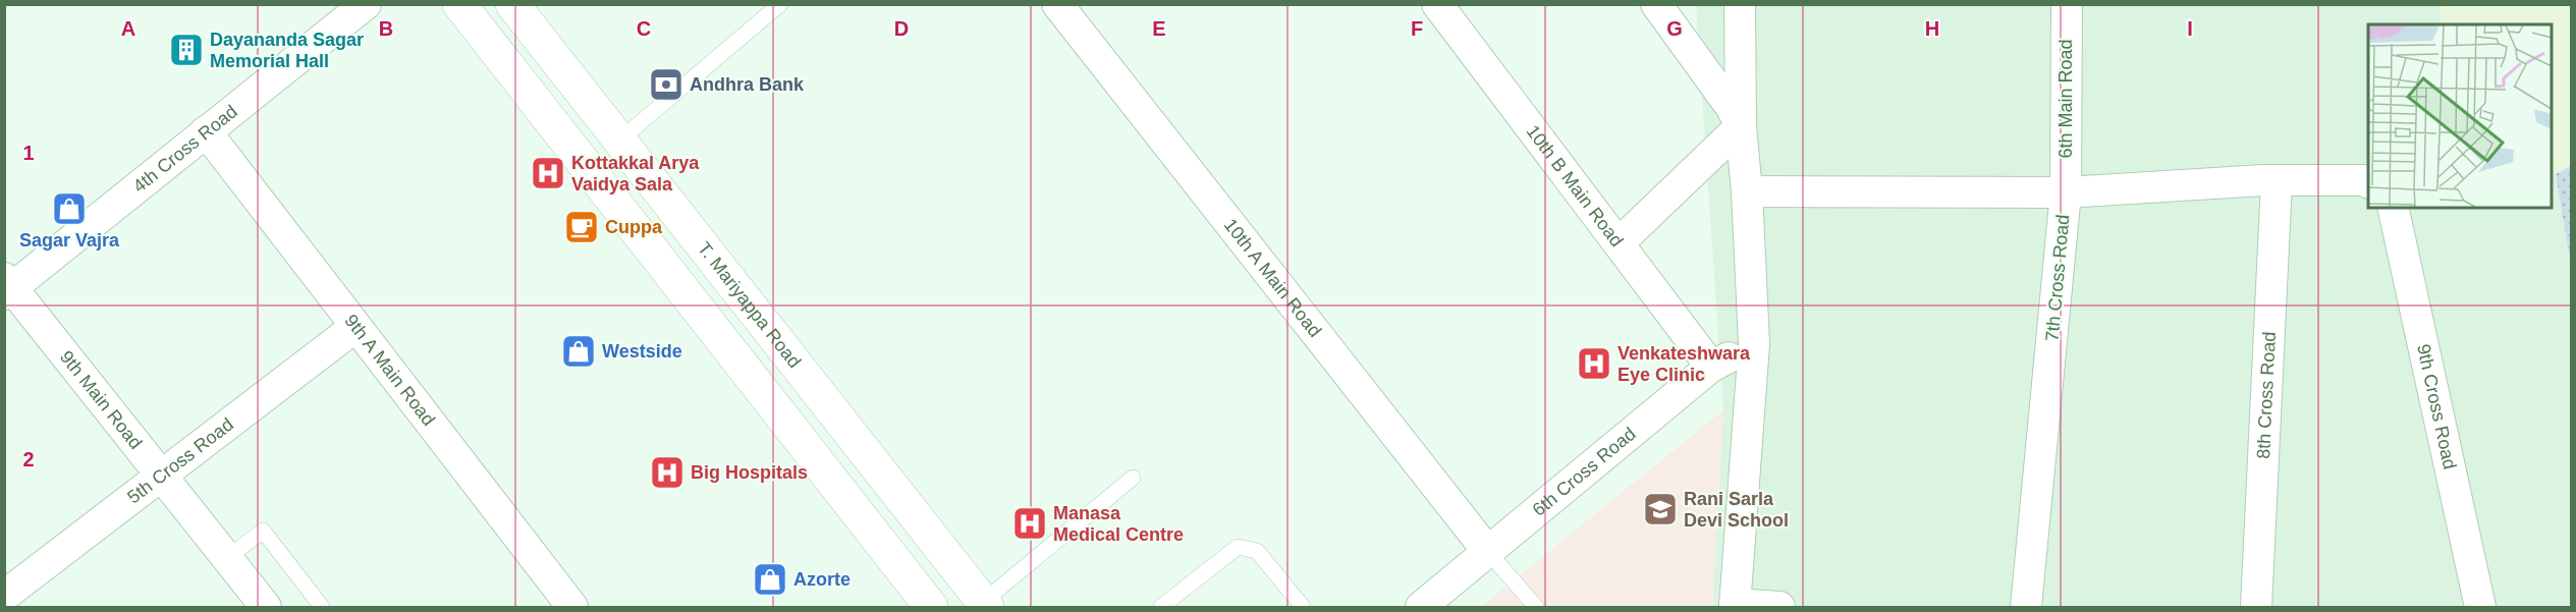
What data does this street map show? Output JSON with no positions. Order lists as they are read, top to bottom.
{
  "streets": {
    "main road": ["T. Mariyappa Road"],
    "street": [
      "6th Main Road",
      "4th Cross Road",
      "10th B Main Road",
      "10th A Main Road",
      "7th Cross Road",
      "9th A Main Road",
      "8th Cross Road",
      "9th Main Road",
      "9th Cross Road",
      "5th Cross Road",
      "6th Cross Road"
    ]
  },
  "crossings": [
    ["6th Main Road", "7th Cross Road"],
    ["4th Cross Road", "9th A Main Road"],
    ["4th Cross Road", "9th Main Road"],
    ["10th B Main Road", "6th Cross Road"],
    ["10th A Main Road", "6th Cross Road"],
    ["9th A Main Road", "5th Cross Road"],
    ["9th Main Road", "5th Cross Road"]
  ],
  "places": {
    "building": ["Dayananda Sagar Memorial Hall"],
    "bank": ["Andhra Bank"],
    "hospital": [
      "Kottakkal Arya Vaidya Sala",
      "Venkateshwara Eye Clinic",
      "Big Hospitals",
      "Manasa Medical Centre"
    ],
    "shop": ["Sagar Vajra", "Westside", "Azorte"],
    "cafe": ["Cuppa"],
    "school or university": ["Rani Sarla Devi School"]
  },
  "grid": {
    "columns": [
      "A",
      "B",
      "C",
      "D",
      "E",
      "F",
      "G",
      "H",
      "I"
    ],
    "rows": ["1", "2"]
  }
}
